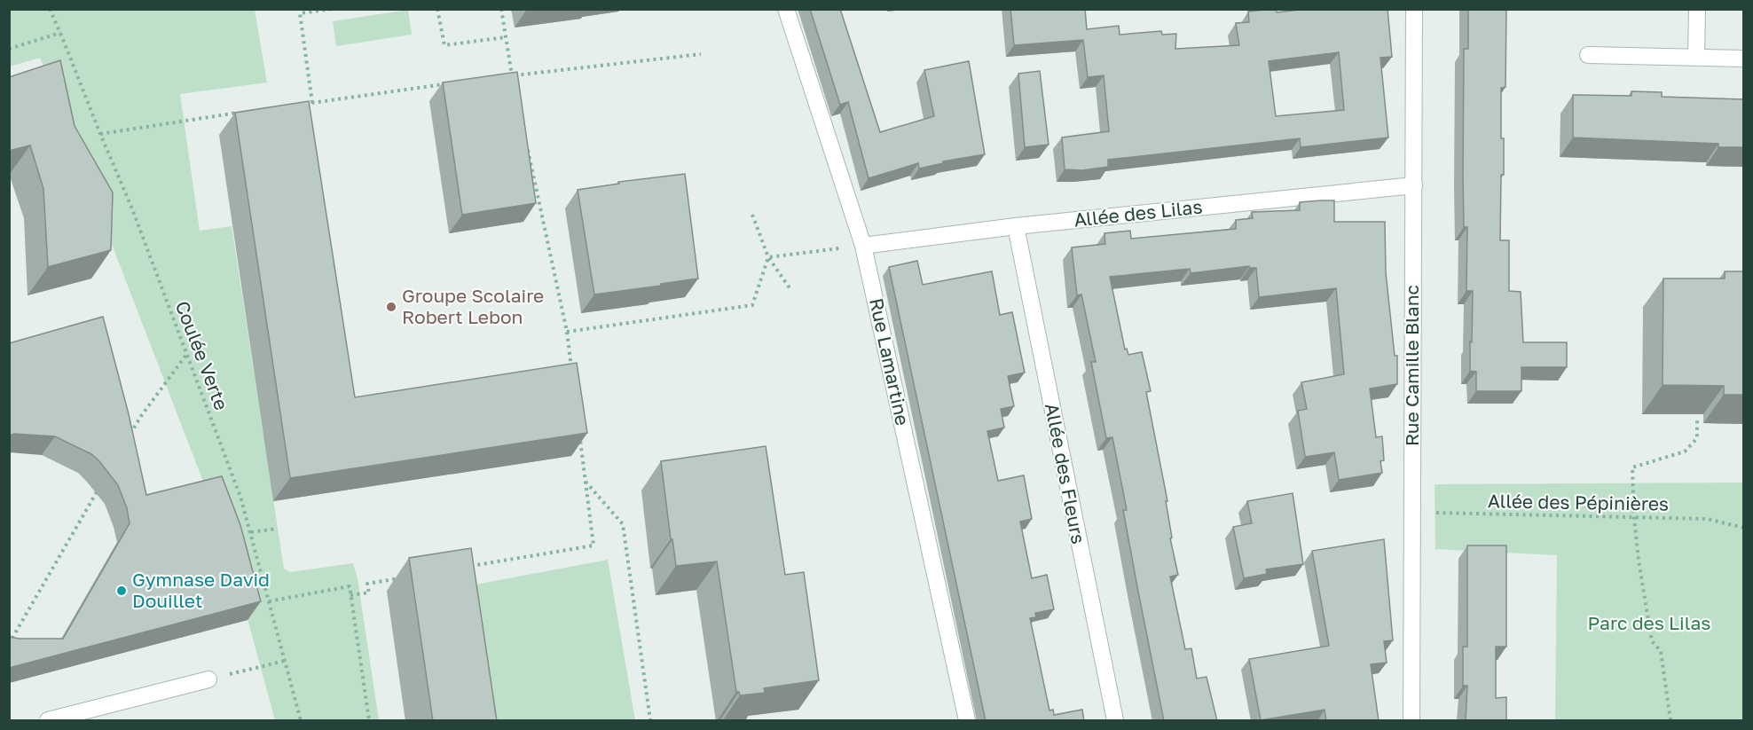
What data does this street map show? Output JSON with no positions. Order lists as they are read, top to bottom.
{
  "streets": {
    "street": [
      "Allée des Lilas",
      "Rue Lamartine",
      "Rue Camille Blanc",
      "Allée des Fleurs"
    ],
    "path": ["Coulée Verte", "Allée des Pépinières"]
  },
  "crossings": [
    ["Allée des Lilas", "Rue Lamartine"],
    ["Allée des Lilas", "Rue Camille Blanc"],
    ["Allée des Lilas", "Allée des Fleurs"],
    ["Rue Camille Blanc", "Allée des Pépinières"]
  ],
  "parks": ["Parc des Lilas"],
  "places": ["Groupe Scolaire Robert Lebon", "Gymnase David Douillet"]
}
